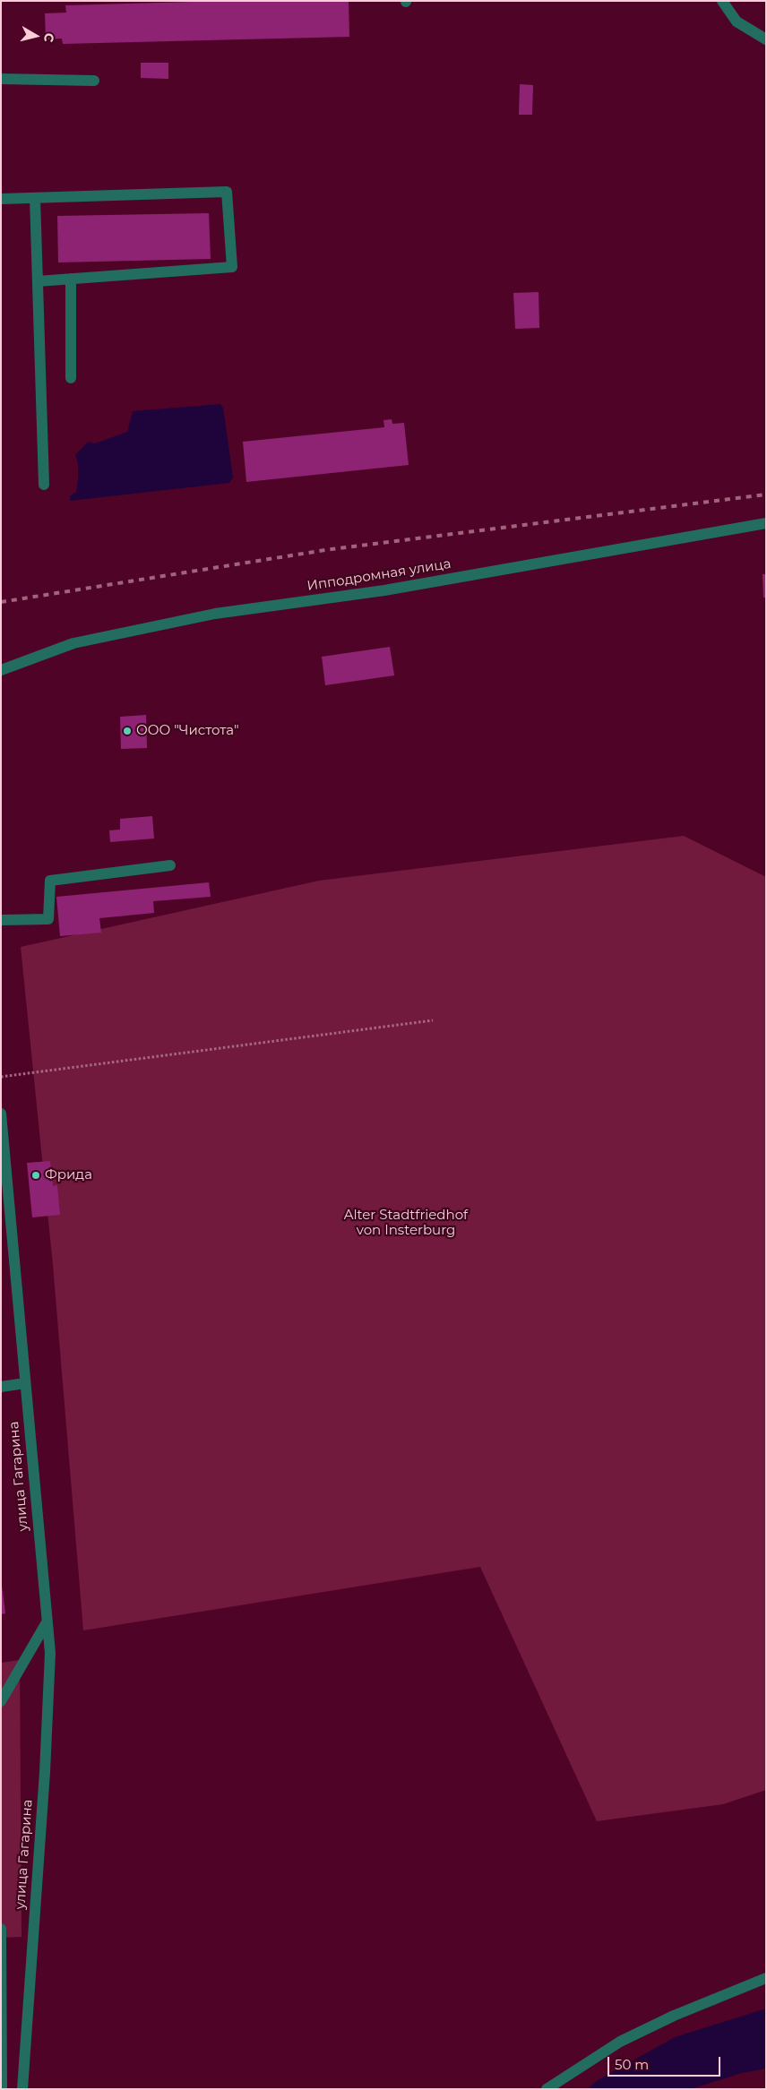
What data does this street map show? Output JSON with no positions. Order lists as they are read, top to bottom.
{
  "streets": {
    "street": ["Ипподромная улица", "улица Гагарина"]
  },
  "parks": ["Alter Stadtfriedhof von Insterburg"],
  "places": ["ООО \"Чистота\"", "Фрида"],
  "scale_bar": "50 m",
  "north": "right"
}
